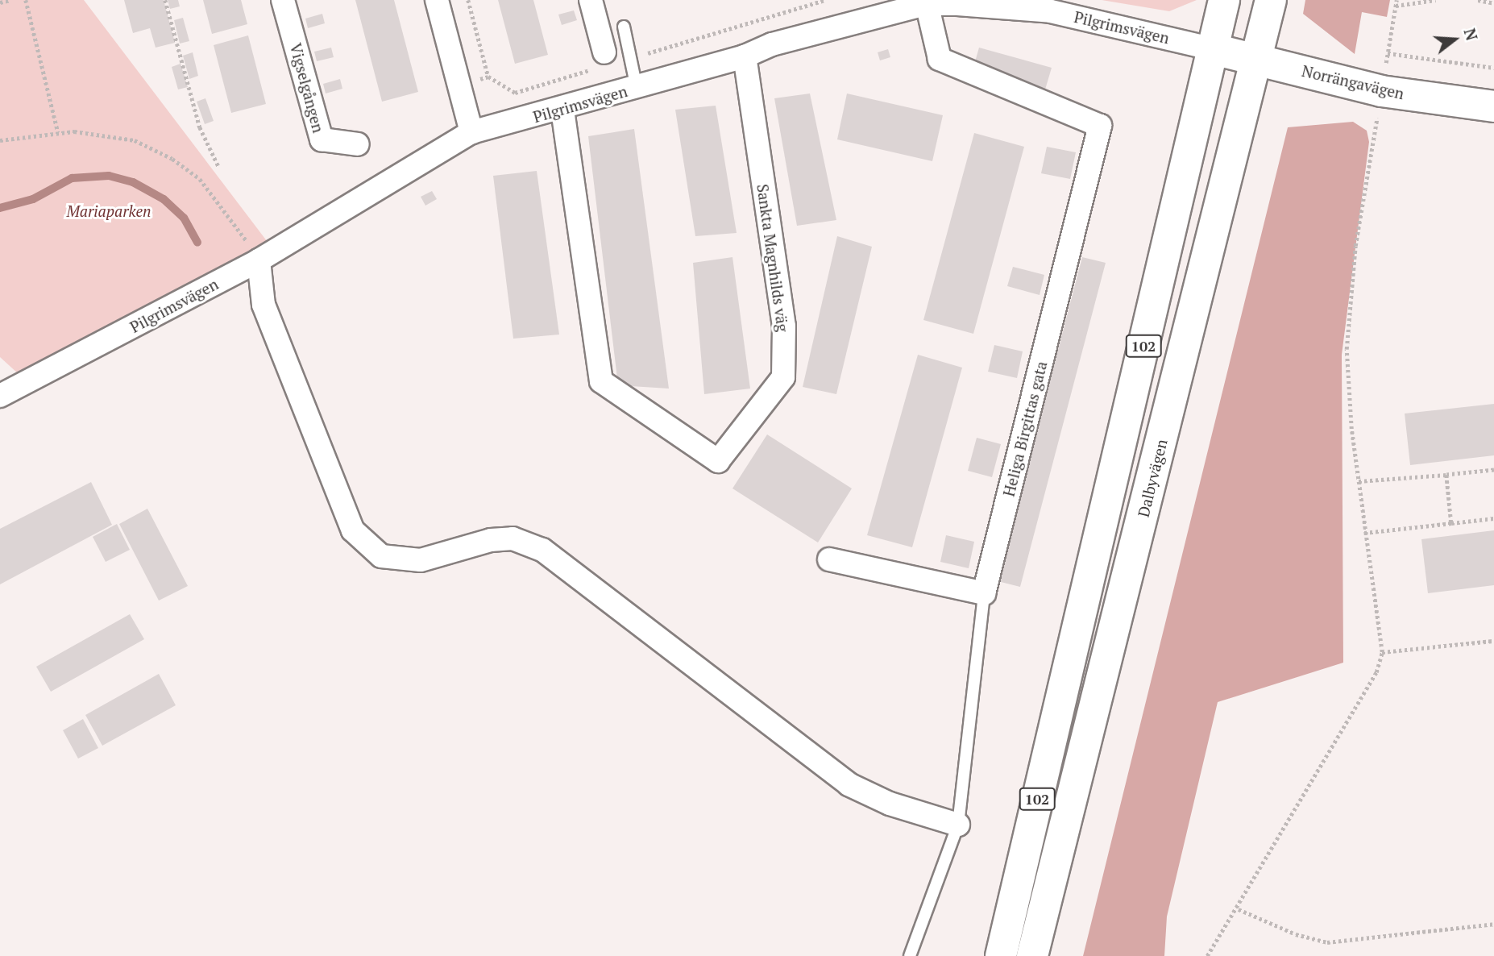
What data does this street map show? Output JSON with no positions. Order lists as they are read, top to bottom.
{
  "streets": {
    "main road": ["Norrängavägen", "102", "Dalbyvägen"],
    "street": [
      "Pilgrimsvägen",
      "Vigselgången",
      "Sankta Magnhilds väg",
      "Heliga Birgittas gata"
    ]
  },
  "crossings": [
    ["Pilgrimsvägen", "Norrängavägen"],
    ["Pilgrimsvägen", "Sankta Magnhilds väg"],
    ["Pilgrimsvägen", "102"],
    ["Pilgrimsvägen", "Heliga Birgittas gata"],
    ["Norrängavägen", "102"],
    ["Norrängavägen", "Dalbyvägen"]
  ],
  "parks": ["Mariaparken"],
  "north": "right"
}
